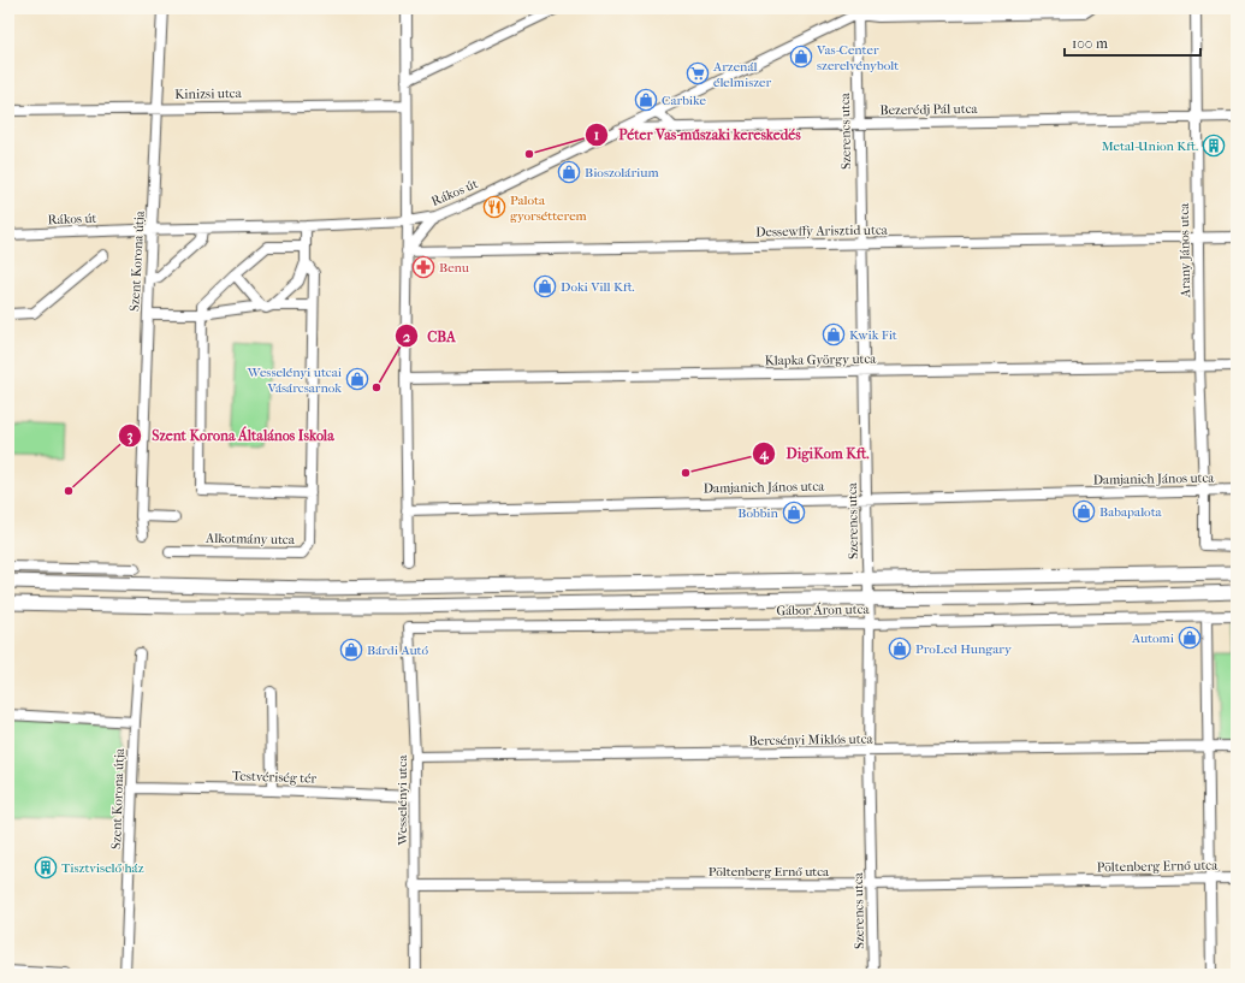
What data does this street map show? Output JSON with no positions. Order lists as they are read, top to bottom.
{
  "streets": {
    "street": [
      "Kinizsi utca",
      "Bezerédj Pál utca",
      "Szerencs utca",
      "Rákos út",
      "Dessewffy Arisztid utca",
      "Arany János utca",
      "Szent Korona útja",
      "Klapka György utca",
      "Damjanich János utca",
      "Alkotmány utca",
      "Gábor Áron utca",
      "Bercsényi Miklós utca",
      "Testvériség tér",
      "Wesselényi utca",
      "Pöltenberg Ernő utca"
    ]
  },
  "crossings": [
    ["Kinizsi utca", "Szent Korona útja"],
    ["Bezerédj Pál utca", "Szerencs utca"],
    ["Bezerédj Pál utca", "Rákos út"],
    ["Bezerédj Pál utca", "Arany János utca"],
    ["Szerencs utca", "Rákos út"],
    ["Szerencs utca", "Dessewffy Arisztid utca"],
    ["Szerencs utca", "Klapka György utca"],
    ["Szerencs utca", "Damjanich János utca"],
    ["Szerencs utca", "Gábor Áron utca"],
    ["Szerencs utca", "Bercsényi Miklós utca"],
    ["Szerencs utca", "Pöltenberg Ernő utca"],
    ["Rákos út", "Szent Korona útja"],
    ["Dessewffy Arisztid utca", "Arany János utca"],
    ["Arany János utca", "Klapka György utca"],
    ["Arany János utca", "Damjanich János utca"],
    ["Szent Korona útja", "Testvériség tér"],
    ["Gábor Áron utca", "Wesselényi utca"],
    ["Bercsényi Miklós utca", "Wesselényi utca"],
    ["Testvériség tér", "Wesselényi utca"],
    ["Wesselényi utca", "Pöltenberg Ernő utca"]
  ],
  "places": {
    "shop": [
      "Vas-Center szerelvénybolt",
      "Carbike",
      "Bioszolárium",
      "Doki Vill Kft.",
      "Kwik Fit",
      "Wesselényi utcai Vásárcsarnok",
      "Babapalota",
      "Bobbin",
      "Automi",
      "ProLed Hungary",
      "Bárdi Autó"
    ],
    "supermarket": ["Arzenál élelmiszer"],
    "building": ["Metal-Union Kft.", "Tisztviselő ház"],
    "other": [
      "Péter Vas-műszaki kereskedés",
      "CBA",
      "DigiKom Kft.",
      "Szent Korona Általános Iskola"
    ],
    "restaurant": ["Palota gyorsétterem"],
    "pharmacy": ["Benu"]
  },
  "scale_bar": "100 m"
}
